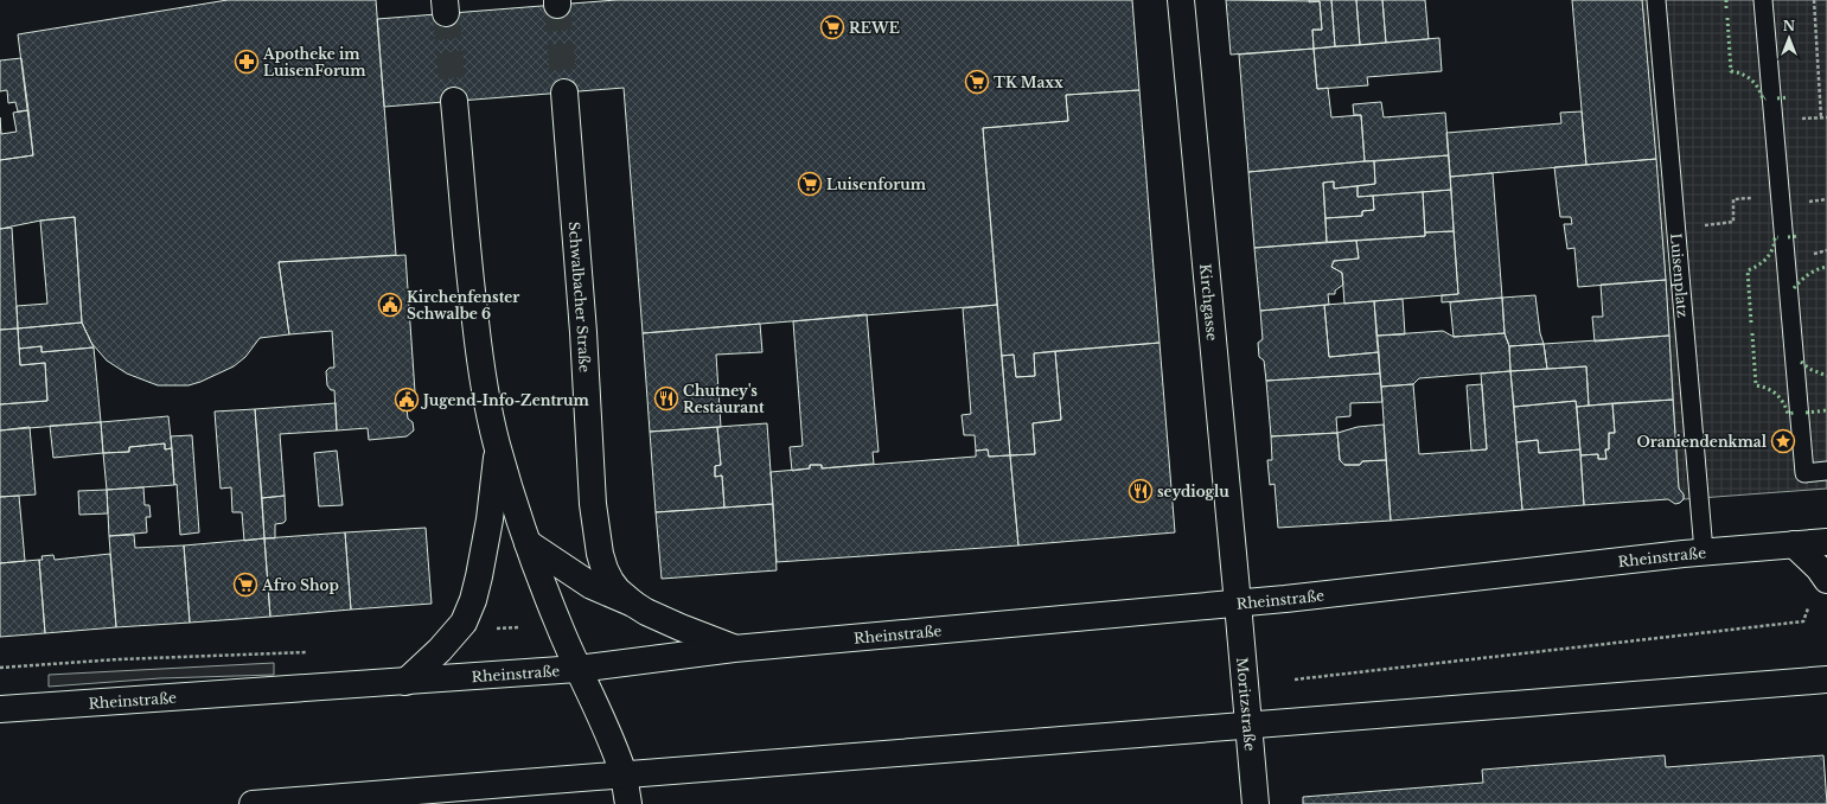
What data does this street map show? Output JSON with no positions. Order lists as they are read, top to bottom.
{
  "streets": {
    "main road": [
      "Schwalbacher Straße",
      "Kirchgasse",
      "Rheinstraße",
      "Moritzstraße"
    ],
    "lane": ["Luisenplatz"]
  },
  "crossings": [
    ["Luisenplatz", "Rheinstraße"],
    ["Schwalbacher Straße", "Rheinstraße"],
    ["Kirchgasse", "Rheinstraße"],
    ["Kirchgasse", "Moritzstraße"],
    ["Rheinstraße", "Moritzstraße"]
  ],
  "places": {
    "supermarket": [
      "REWE",
      "TK Maxx",
      "Luisenforum",
      "Afro Shop"
    ],
    "pharmacy": ["Apotheke im LuisenForum"],
    "public building": ["Kirchenfenster Schwalbe 6", "Jugend-Info-Zentrum"],
    "restaurant": ["Chutney's Restaurant", "seydioglu"],
    "place": ["Oraniendenkmal"]
  },
  "north": "top"
}
